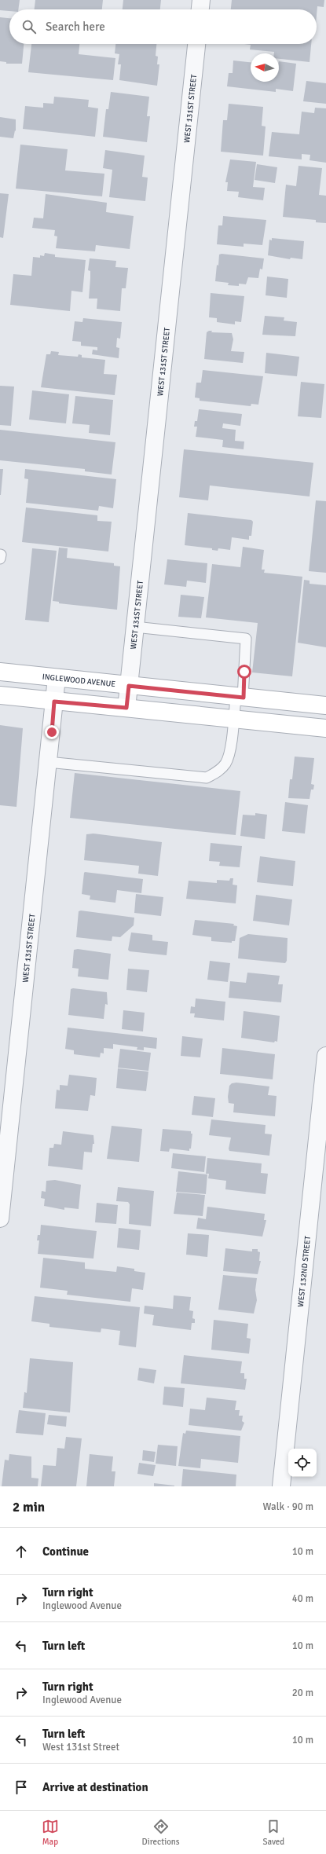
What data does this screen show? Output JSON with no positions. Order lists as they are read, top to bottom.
{
  "streets": {
    "main road": ["INGLEWOOD AVENUE"],
    "street": ["WEST 131ST STREET", "WEST 132ND STREET"]
  },
  "crossings": [
    ["WEST 131ST STREET", "INGLEWOOD AVENUE"]
  ],
  "north": "left",
  "page": {
    "search": "Search here",
    "heading": ["2 min", "Walk · 90 m"],
    "list": [
      ["Continue", "10 m"],
      ["Turn right", "Inglewood Avenue", "40 m"],
      ["Turn left", "10 m"],
      ["Turn right", "Inglewood Avenue", "20 m"],
      ["Turn left", "West 131st Street", "10 m"],
      "Arrive at destination"
    ],
    "nav": ["Map", "Directions", "Saved"]
  }
}
